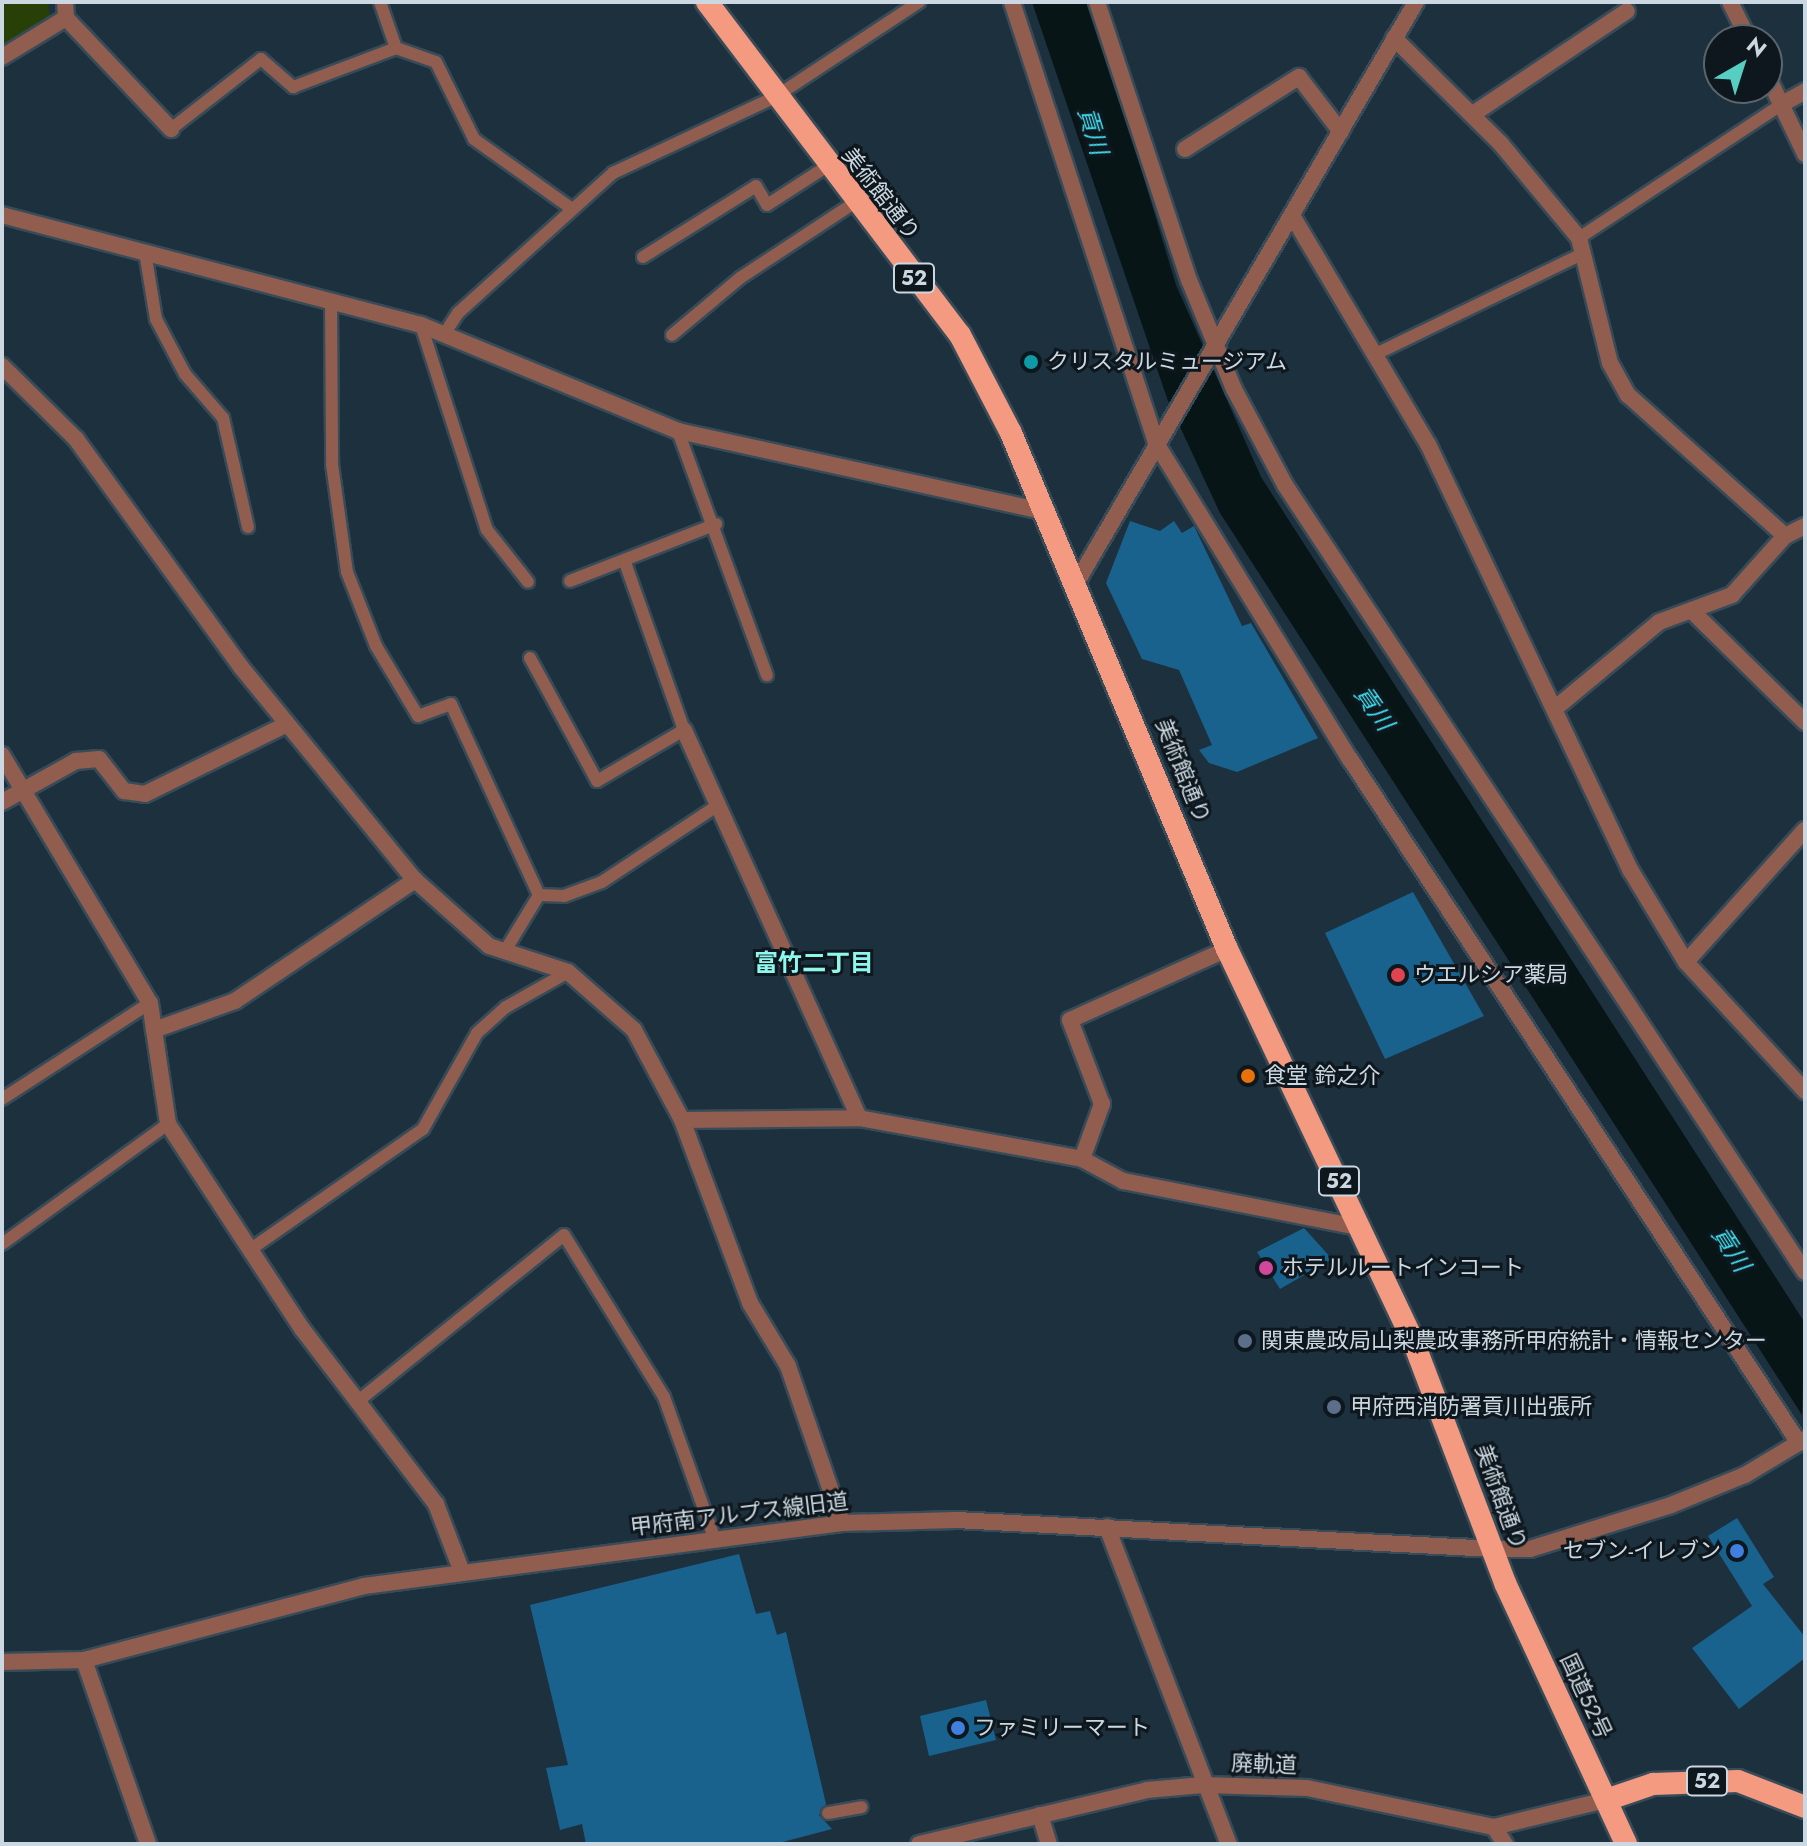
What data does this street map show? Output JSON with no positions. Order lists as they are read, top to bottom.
{
  "streets": {
    "highway": ["美術館通り", "52", "国道52号"],
    "street": ["甲府南アルプス線旧道", "廃軌道"]
  },
  "crossings": [
    ["美術館通り", "甲府南アルプス線旧道"],
    ["美術館通り", "国道52号"],
    ["52", "国道52号"],
    ["52", "廃軌道"],
    ["国道52号", "廃軌道"]
  ],
  "districts": ["富竹二丁目"],
  "water": ["貢川"],
  "places": [
    "クリスタルミュージアム",
    "ウエルシア薬局",
    "食堂 鈴之介",
    "ホテルルートインコート",
    "関東農政局山梨農政事務所甲府統計・情報センター",
    "甲府西消防署貢川出張所",
    "セブン-イレブン",
    "ファミリーマート"
  ],
  "north": "top right"
}
